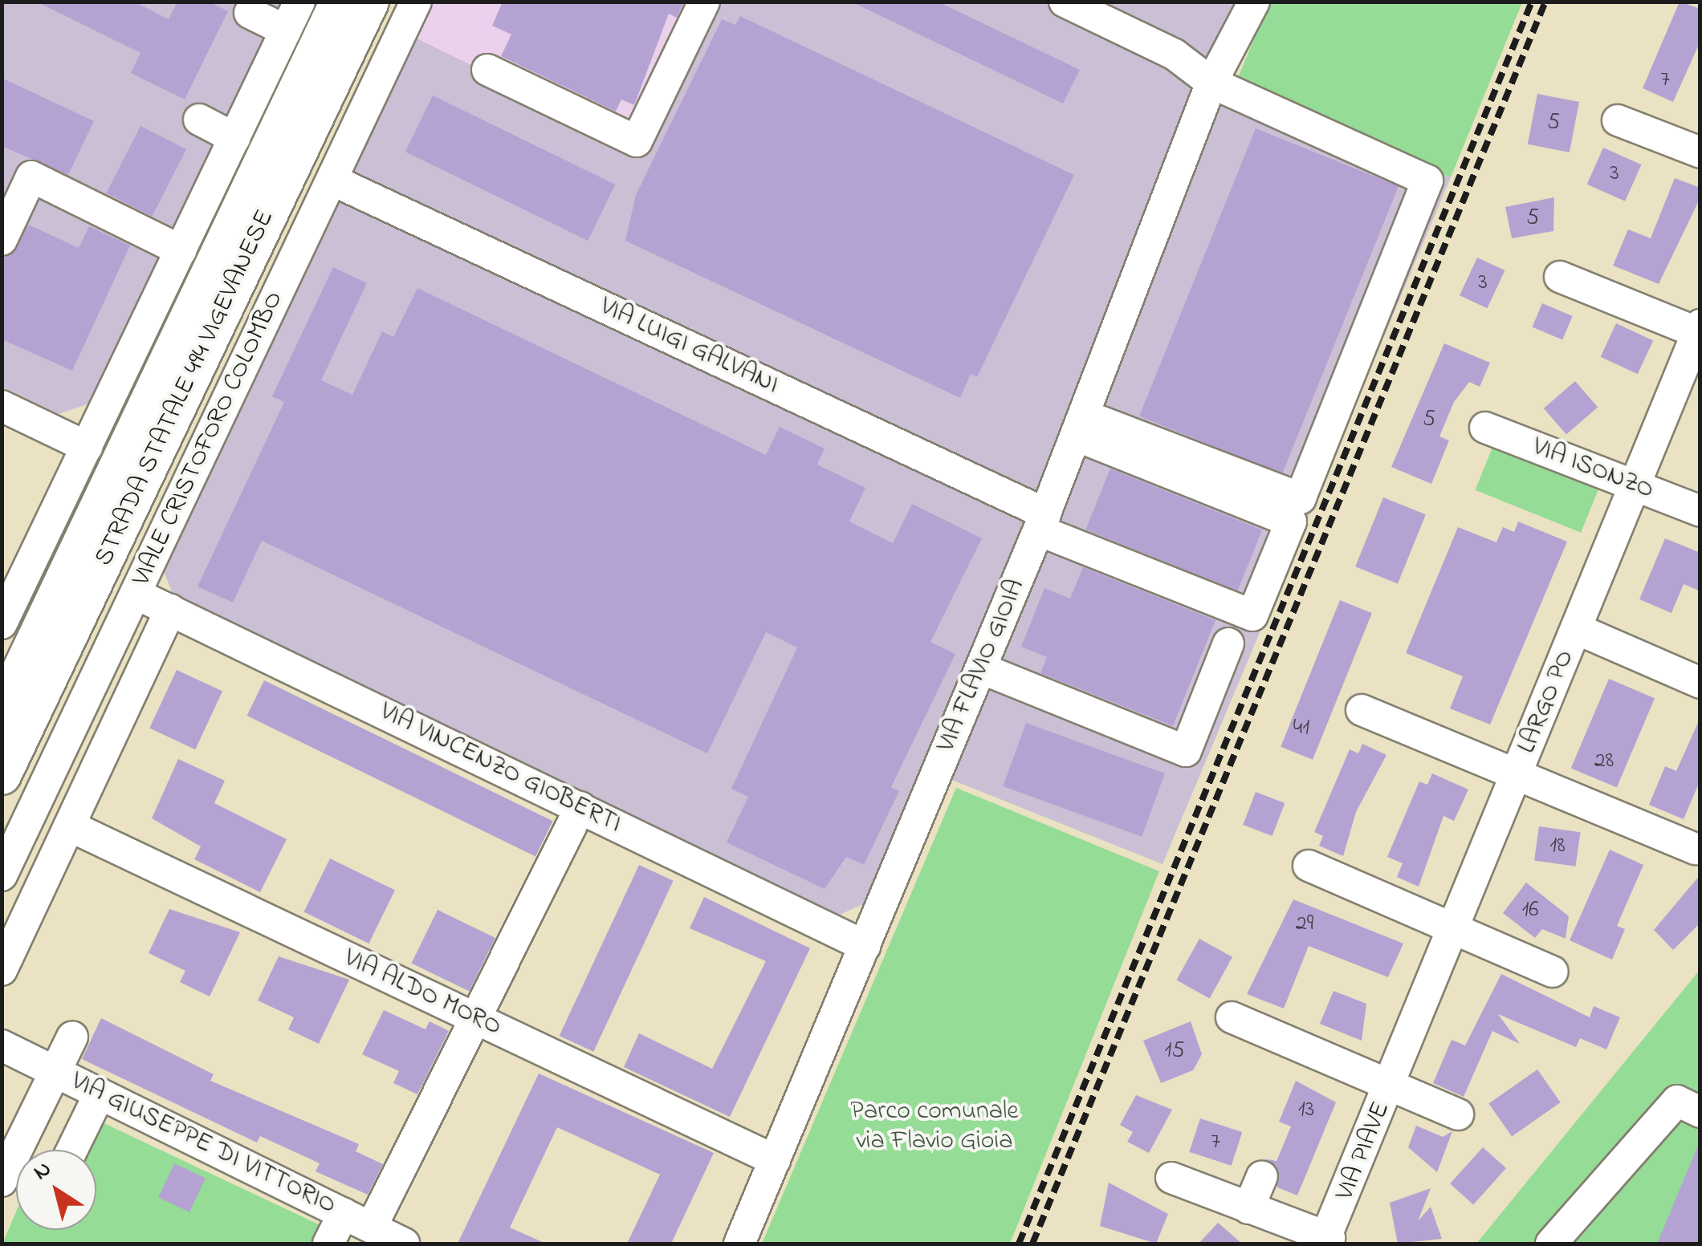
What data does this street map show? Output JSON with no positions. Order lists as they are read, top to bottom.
{
  "streets": {
    "main road": ["STRADA STATALE 494 VIGEVANESE"],
    "street": [
      "VIA LUIGI GALVANI",
      "VIALE CRISTOFORO COLOMBO",
      "VIA ISONZO",
      "VIA FLAVIO GIOIA",
      "LARGO PO",
      "VIA VINCENZO GIOBERTI",
      "VIA ALDO MORO",
      "VIA GIUSEPPE DI VITTORIO",
      "VIA PIAVE"
    ]
  },
  "crossings": [
    ["VIA LUIGI GALVANI", "VIALE CRISTOFORO COLOMBO"],
    ["VIA LUIGI GALVANI", "VIA FLAVIO GIOIA"],
    ["VIALE CRISTOFORO COLOMBO", "VIA VINCENZO GIOBERTI"],
    ["VIA ISONZO", "LARGO PO"],
    ["VIA FLAVIO GIOIA", "VIA VINCENZO GIOBERTI"],
    ["VIA FLAVIO GIOIA", "VIA ALDO MORO"],
    ["LARGO PO", "VIA PIAVE"]
  ],
  "parks": ["Parco comunale via Flavio Gioia"],
  "house_numbers": [
    "7",
    "5",
    "3",
    "5",
    "3",
    "5",
    "41",
    "28",
    "18",
    "16",
    "29",
    "15",
    "13",
    "7"
  ],
  "north": "top left"
}
